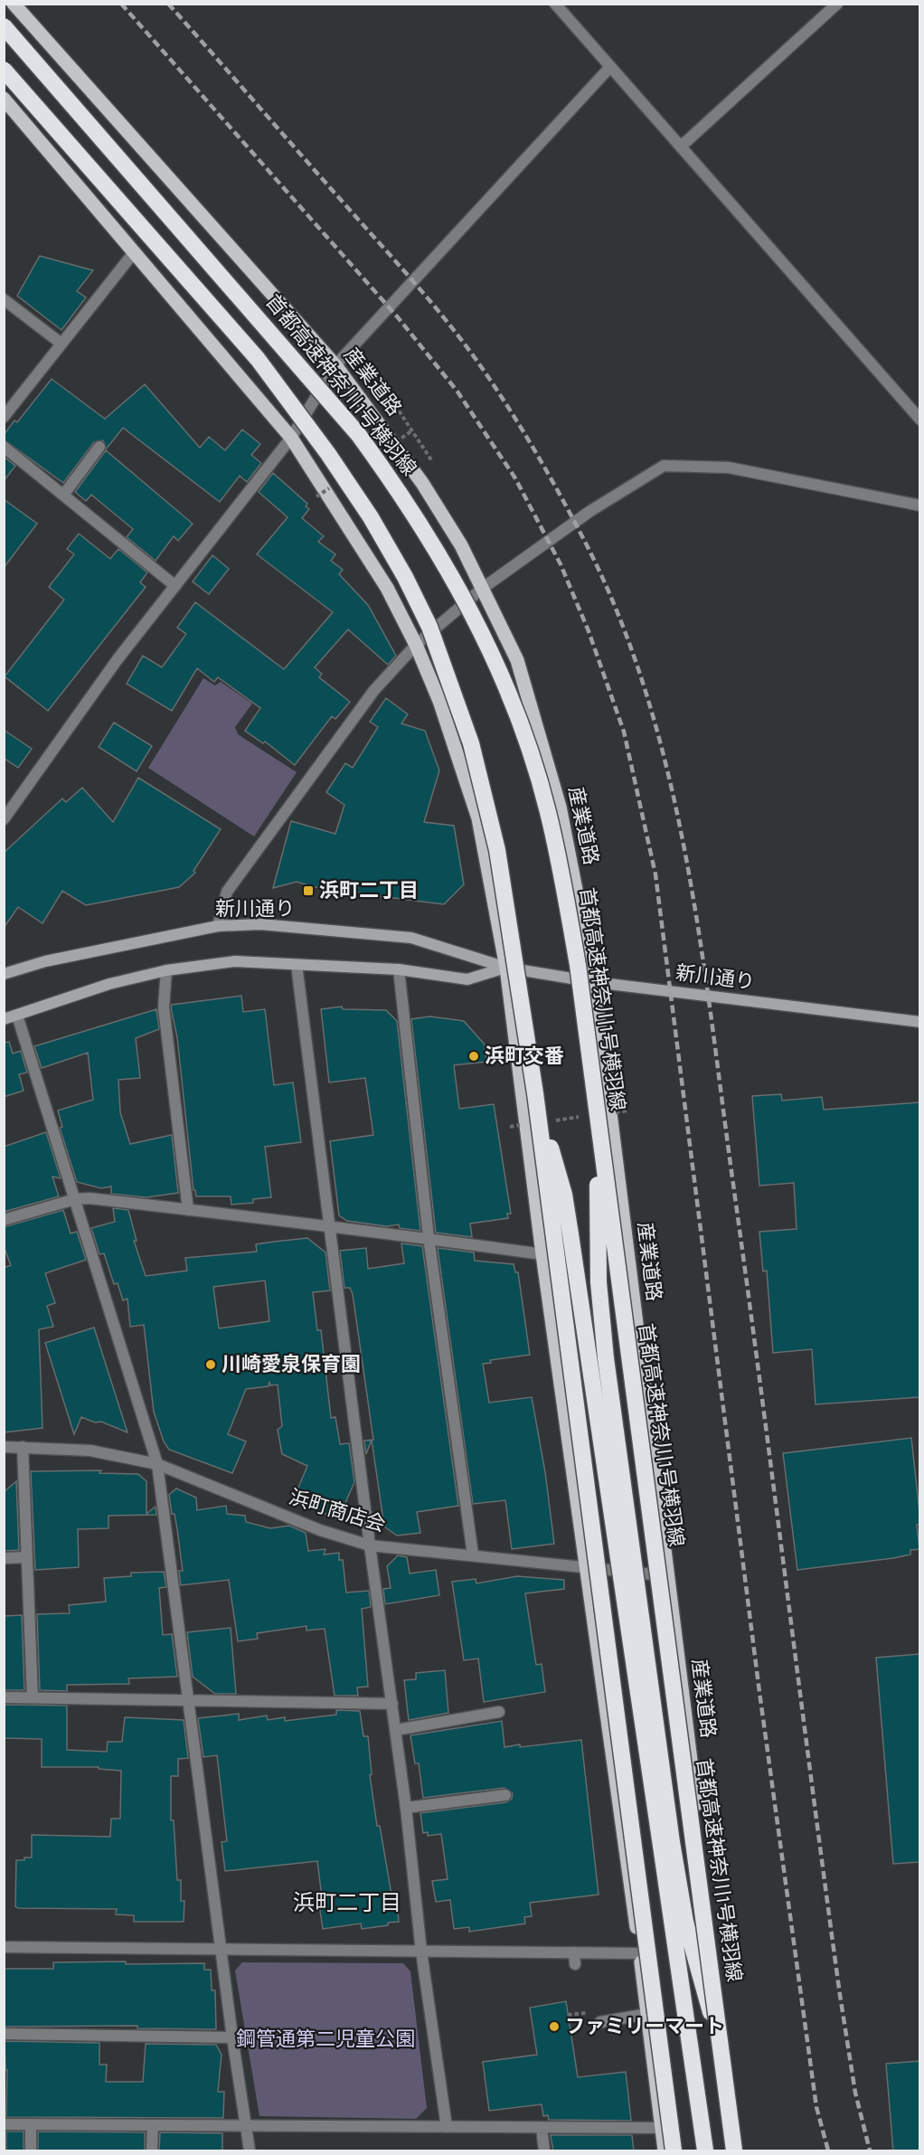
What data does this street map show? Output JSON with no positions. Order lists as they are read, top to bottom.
{
  "streets": {
    "highway": ["首都高速神奈川1号横羽線"],
    "main road": ["産業道路", "新川通り"],
    "street": ["浜町商店会"]
  },
  "crossings": [
    ["産業道路", "新川通り"],
    ["産業道路", "浜町商店会"]
  ],
  "districts": ["浜町二丁目"],
  "parks": ["鋼管通第二児童公園"],
  "places": {
    "transit": ["浜町二丁目"],
    "other": ["浜町交番", "川崎愛泉保育園", "ファミリーマート"]
  }
}
